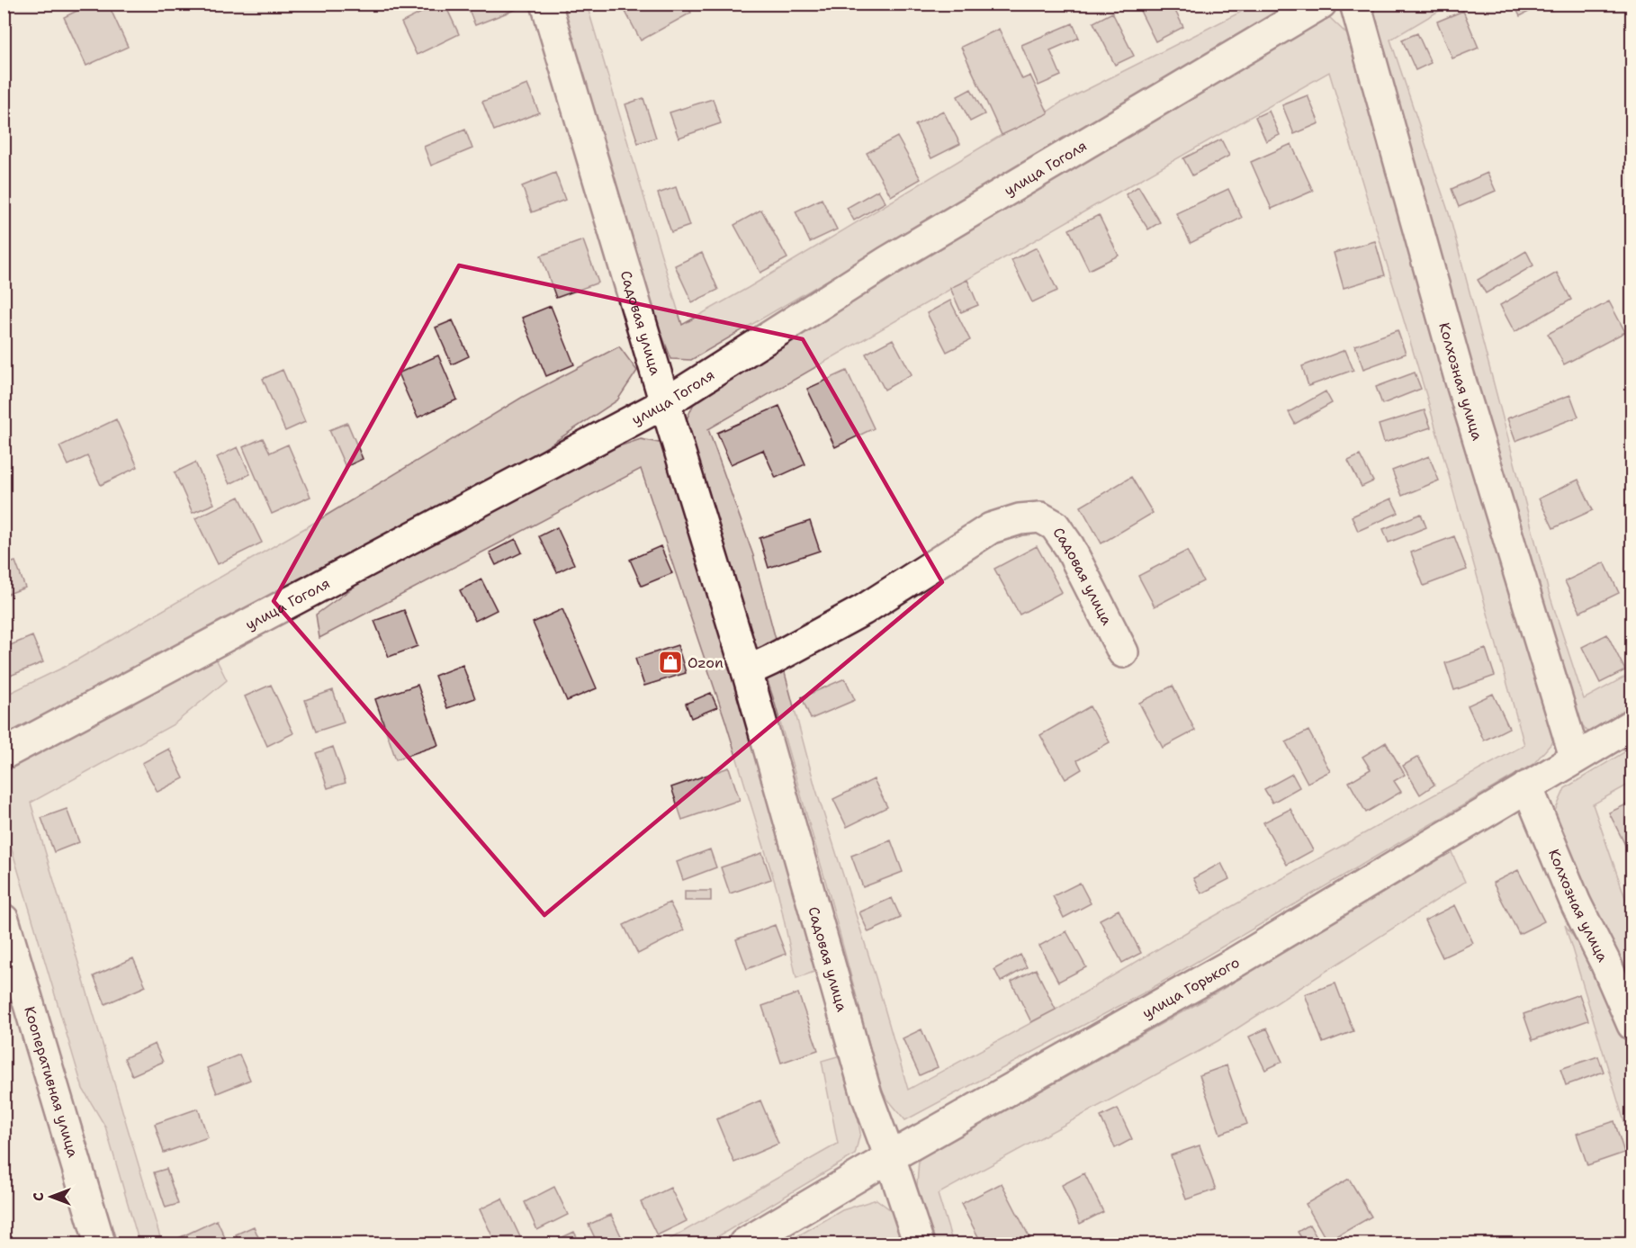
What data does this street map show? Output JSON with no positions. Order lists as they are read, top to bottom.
{
  "streets": {
    "street": [
      "улица Гоголя",
      "Садовая улица",
      "Колхозная улица",
      "улица Горького",
      "Кооперативная улица"
    ]
  },
  "crossings": [
    ["улица Гоголя", "Садовая улица"],
    ["Садовая улица", "улица Горького"],
    ["Колхозная улица", "улица Горького"]
  ],
  "places": {
    "shop": ["Ozon"]
  },
  "north": "left"
}
